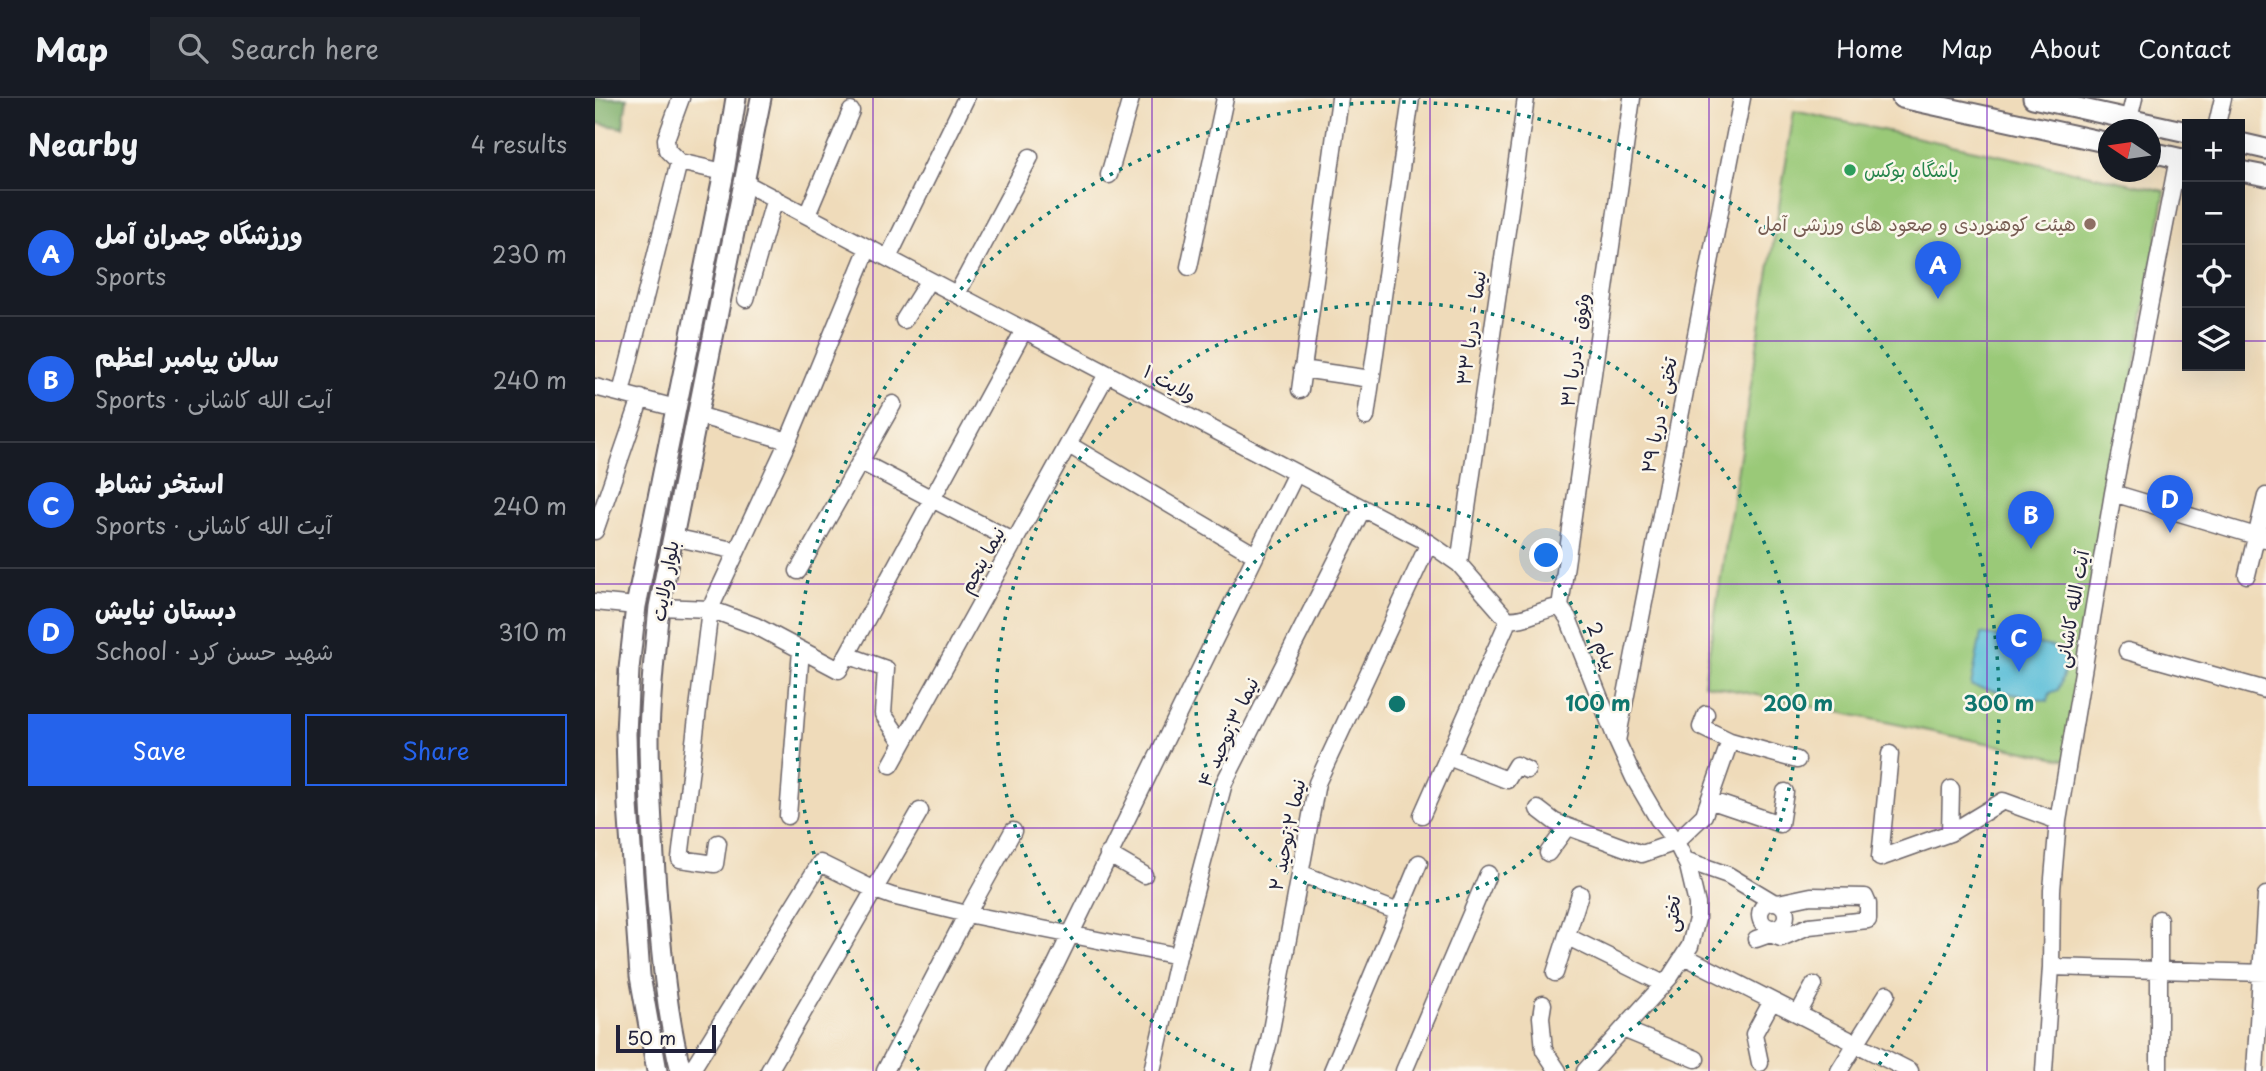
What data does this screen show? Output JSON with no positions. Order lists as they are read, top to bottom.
{
  "streets": {
    "main road": ["بلوار ولایت"],
    "street": [
      "نیما - دریا ۳۳",
      "وثوق - دریا ۳۱",
      "ولایت ۱",
      "تختی - دریا ۲۹",
      "نیما پنجم",
      "آیت الله کاشانی",
      "پیام 2",
      "نیما ۳;توحید ۴",
      "نیما ۲;توحید ۲",
      "تختی"
    ]
  },
  "crossings": [
    ["نیما - دریا ۳۳", "ولایت ۱"],
    ["وثوق - دریا ۳۱", "پیام 2"],
    ["ولایت ۱", "نیما پنجم"],
    ["ولایت ۱", "بلوار ولایت"],
    ["ولایت ۱", "نیما ۳;توحید ۴"],
    ["ولایت ۱", "نیما ۲;توحید ۲"],
    ["تختی - دریا ۲۹", "پیام 2"],
    ["تختی - دریا ۲۹", "تختی"],
    ["پیام 2", "تختی"]
  ],
  "places": ["باشگاه‌ بوکس", "هیئت کوهنوردی و صعود های ورزشی آمل"],
  "scale_bar": "50 m",
  "north": "left",
  "page": {
    "header": "Map",
    "search": "Search here",
    "nav": [
      "Home",
      "Map",
      "About",
      "Contact"
    ],
    "heading": ["Nearby", "4 results"],
    "map_buttons": ["+", "−"],
    "list": [
      {
        "mark": "A",
        "name": "ورزشگاه چمران آمل",
        "note": "Sports",
        "value": "230 m"
      },
      {
        "mark": "B",
        "name": "سالن پیامبر اعظم",
        "note": "Sports · آیت الله کاشانی",
        "value": "240 m"
      },
      {
        "mark": "C",
        "name": "استخر نشاط",
        "note": "Sports · آیت الله کاشانی",
        "value": "240 m"
      },
      {
        "mark": "D",
        "name": "دبستان نیایش",
        "note": "School · شهید حسن کرد",
        "value": "310 m"
      }
    ],
    "pins": [
      "A",
      "D",
      "B",
      "C"
    ],
    "buttons": ["Save", "Share"],
    "scale": "50 m"
  },
  "rings": ["100 m", "200 m", "300 m"]
}
